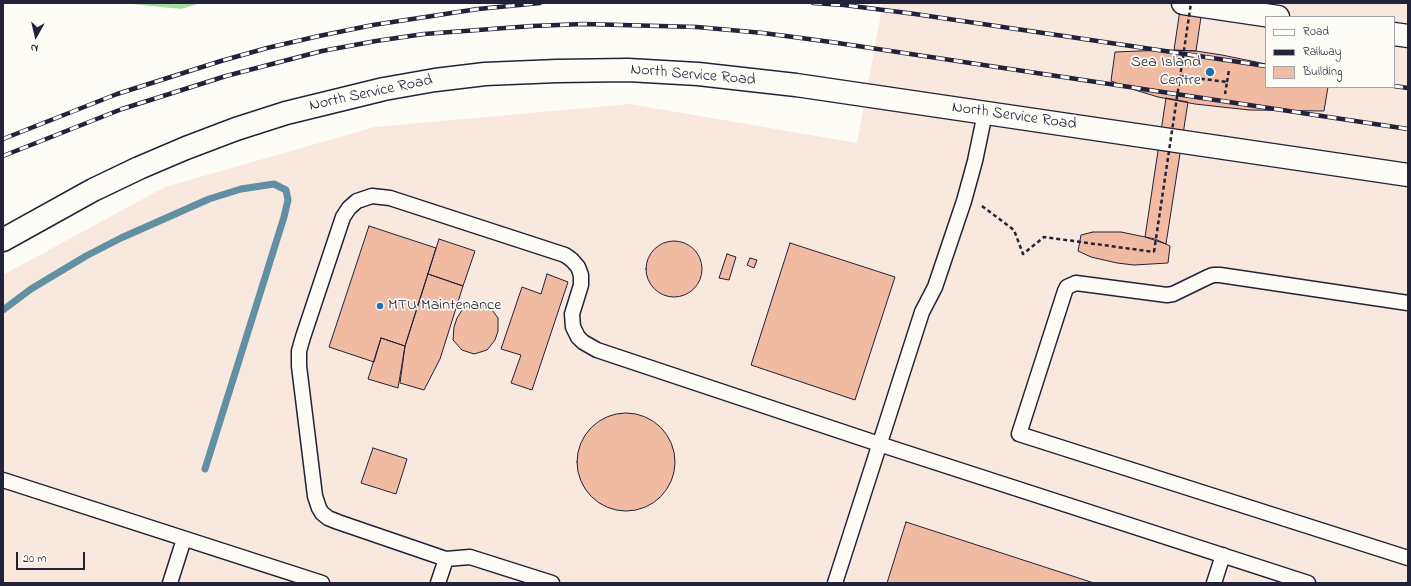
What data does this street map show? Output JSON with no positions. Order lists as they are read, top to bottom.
{
  "streets": {
    "street": ["North Service Road"]
  },
  "places": ["Sea Island Centre", "MTU Maintenance"],
  "legend": ["Road", "Railway", "Building"],
  "scale_bar": "20 m",
  "north": "bottom"
}
